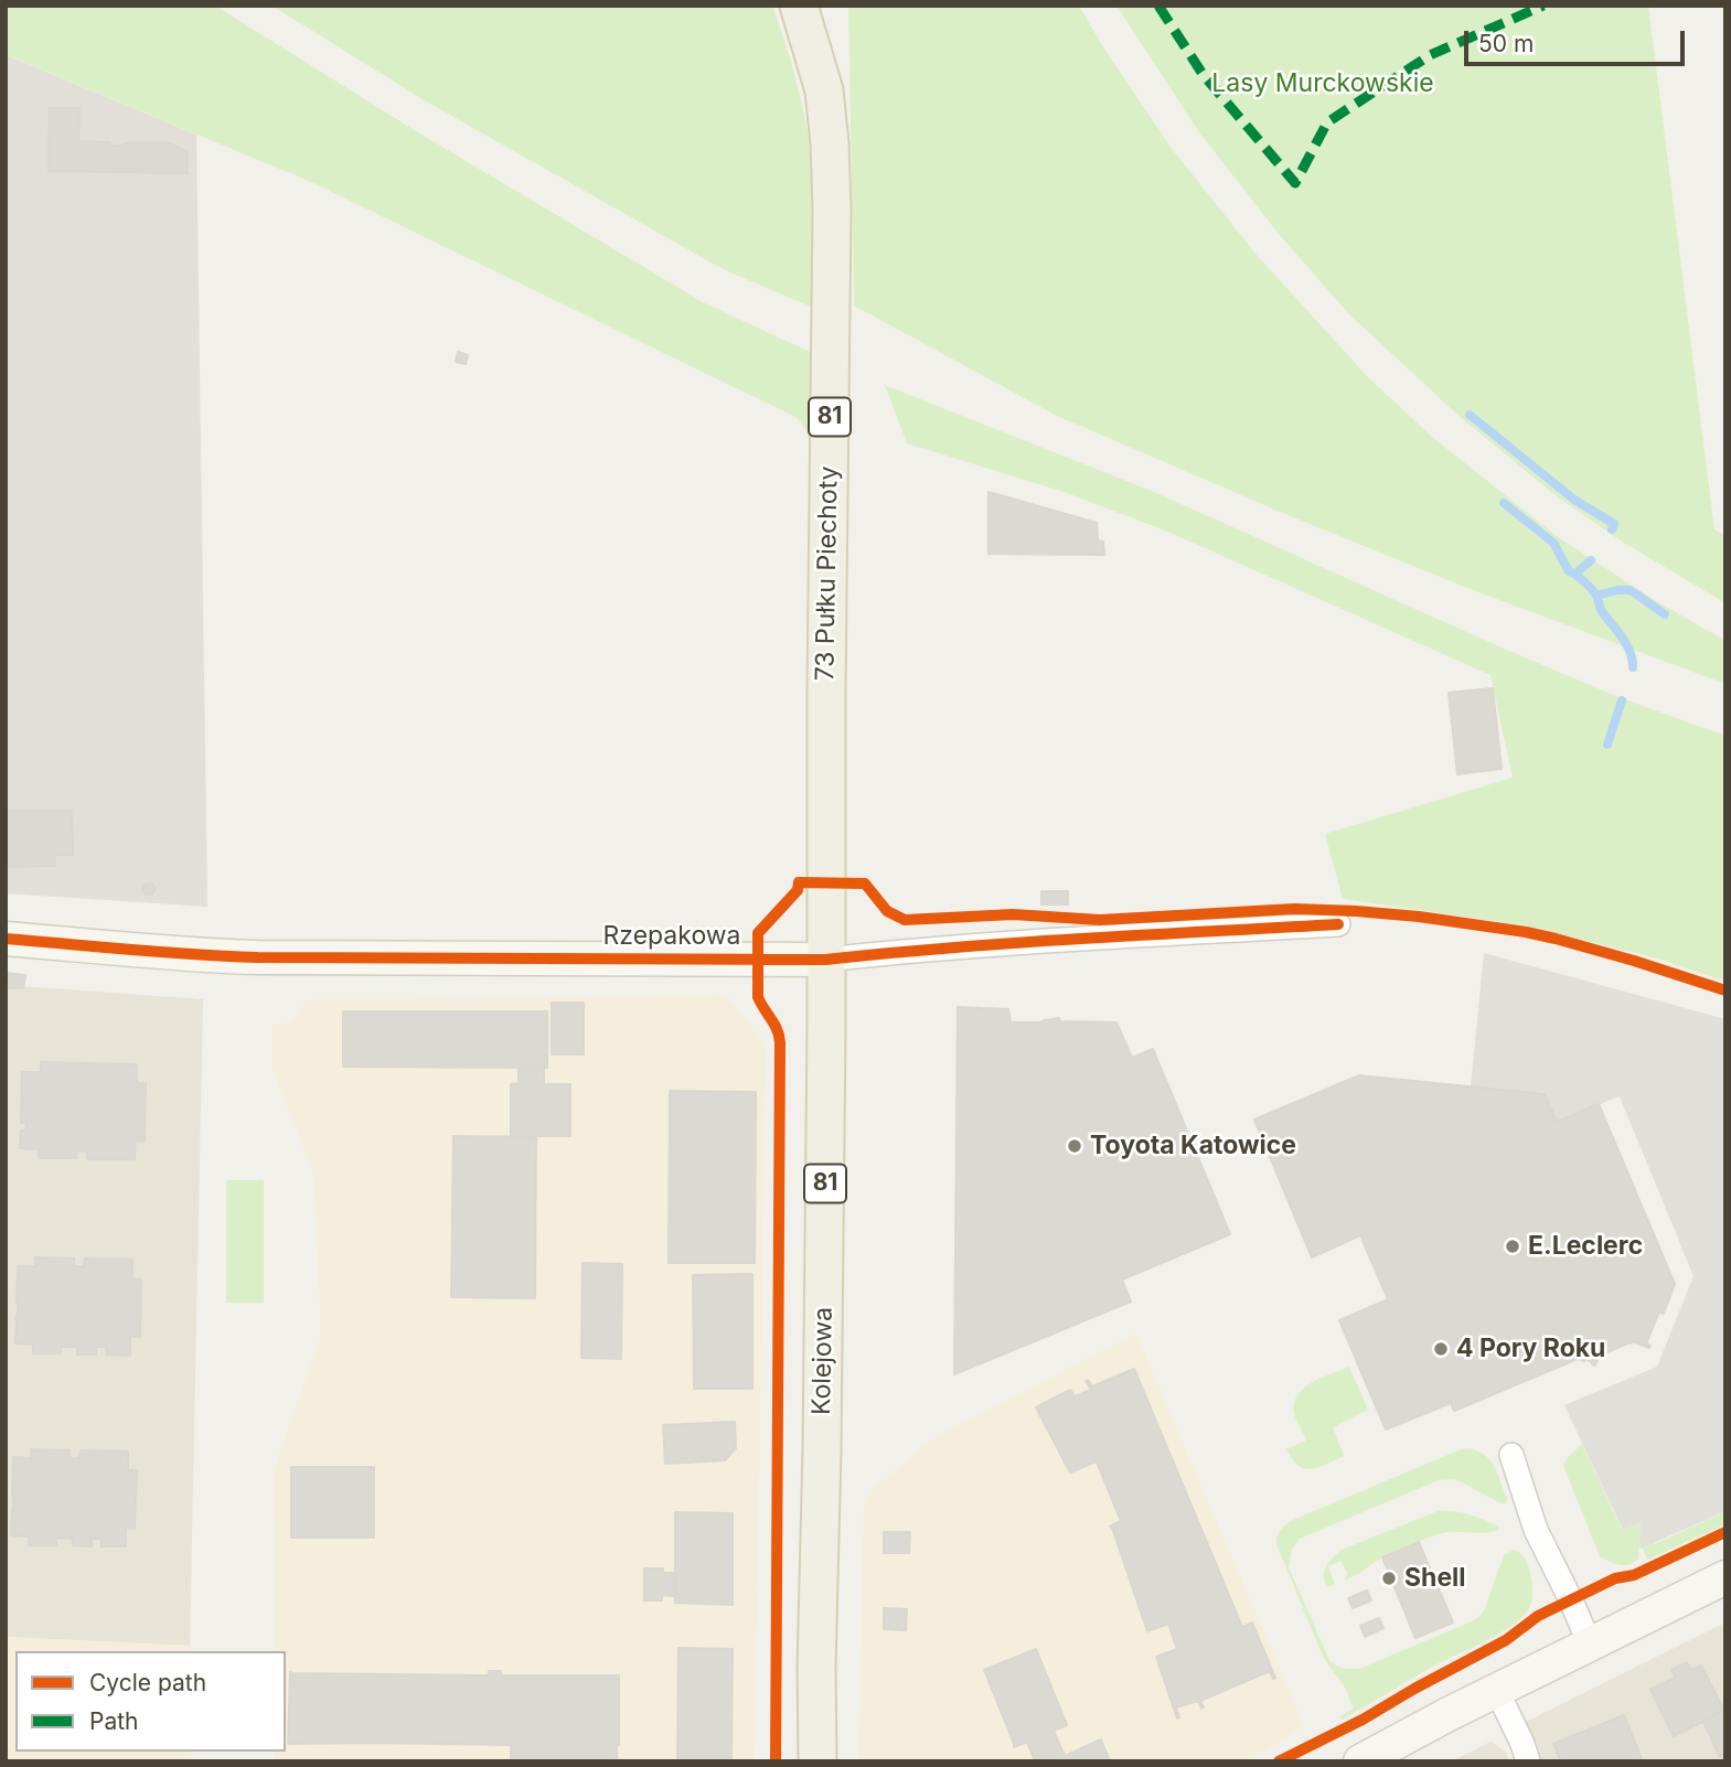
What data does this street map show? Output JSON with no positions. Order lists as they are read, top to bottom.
{
  "streets": {
    "main road": ["81", "73 Pułku Piechoty", "Kolejowa"],
    "street": ["Rzepakowa"]
  },
  "crossings": [
    ["73 Pułku Piechoty", "Rzepakowa"],
    ["73 Pułku Piechoty", "Kolejowa"],
    ["Rzepakowa", "Kolejowa"]
  ],
  "parks": ["Lasy Murckowskie"],
  "places": [
    "Toyota Katowice",
    "E.Leclerc",
    "4 Pory Roku",
    "Shell"
  ],
  "legend": ["Cycle path", "Path"],
  "scale_bar": "50 m"
}
